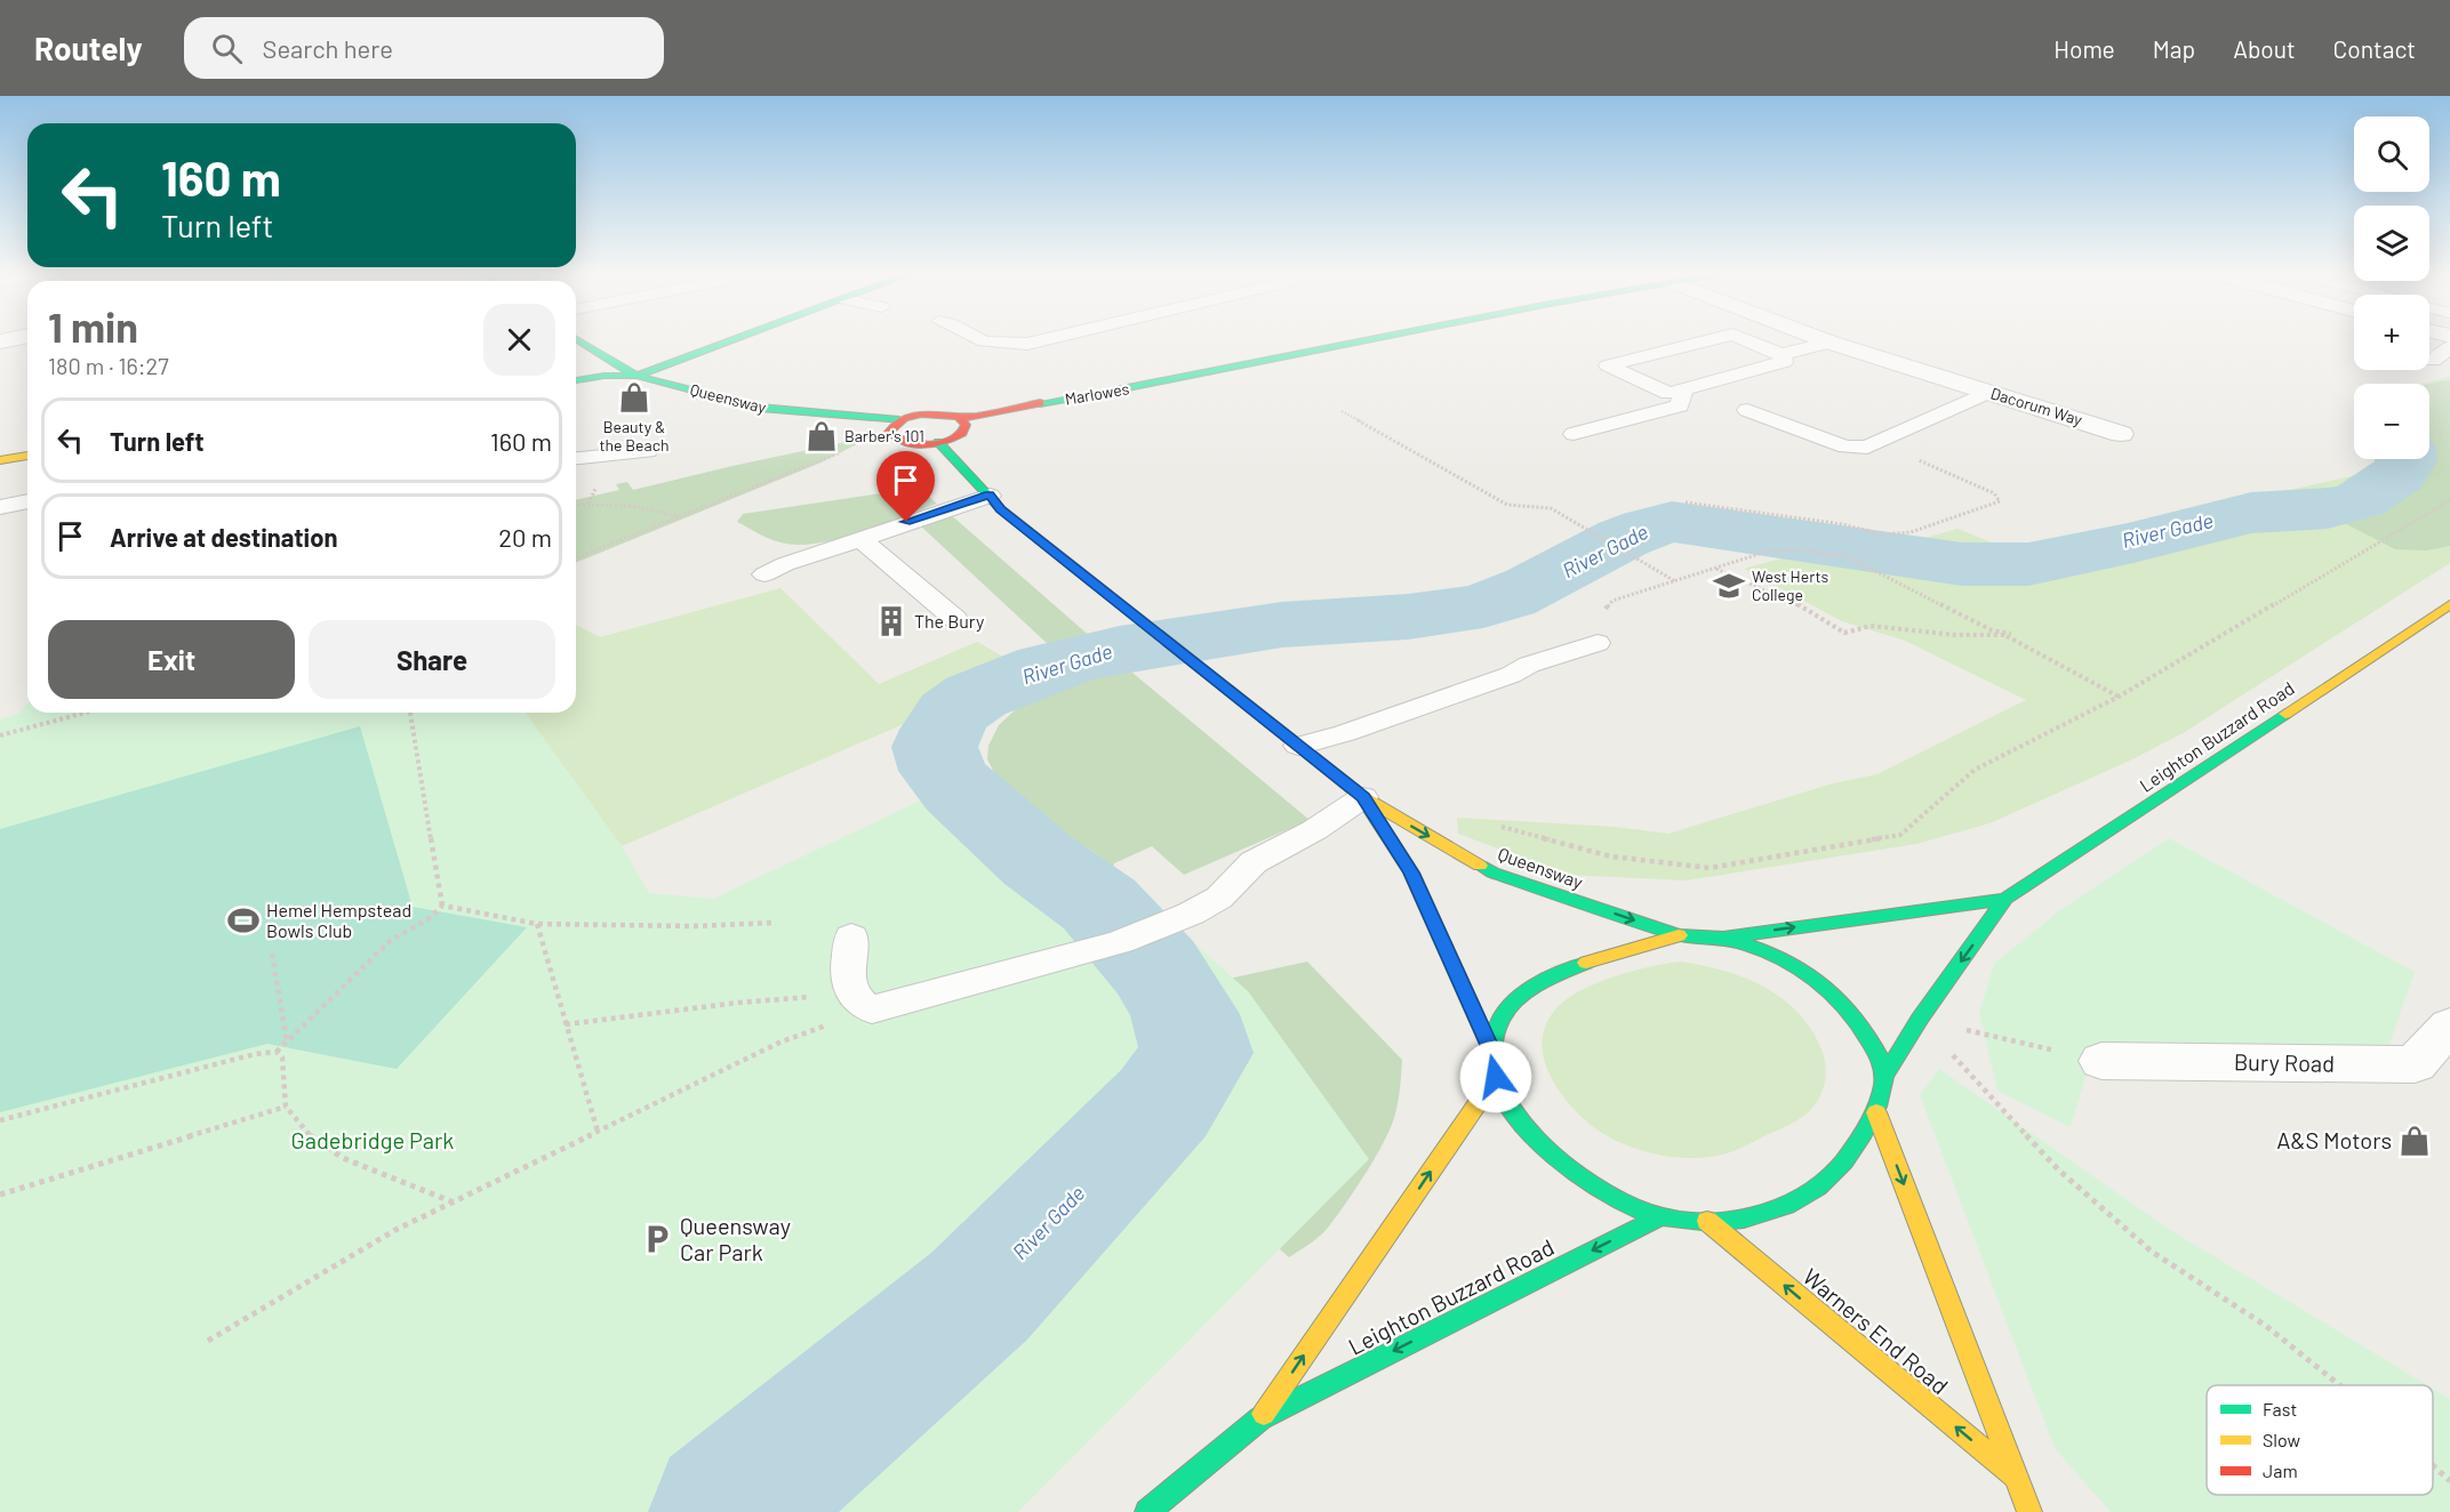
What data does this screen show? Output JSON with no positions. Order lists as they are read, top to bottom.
{
  "streets": {
    "main road": [
      "Marlowes",
      "Queensway",
      "Leighton Buzzard Road",
      "Warners End Road"
    ],
    "street": ["Dacorum Way", "Bury Road"]
  },
  "crossings": [
    ["Marlowes", "Queensway"],
    ["Queensway", "Leighton Buzzard Road"],
    ["Queensway", "Warners End Road"],
    ["Leighton Buzzard Road", "Warners End Road"]
  ],
  "water": ["River Gade"],
  "parks": ["Gadebridge Park"],
  "places": {
    "shop": ["Beauty & the Beach", "Barber's 101", "A&S Motors"],
    "school or university": ["West Herts College"],
    "building": ["The Bury"],
    "sports": ["Hemel Hempstead Bowls Club"],
    "parking": ["Queensway Car Park"]
  },
  "legend": ["Fast", "Slow", "Jam"],
  "page": {
    "header": "Routely",
    "search": "Search here",
    "nav": [
      "Home",
      "Map",
      "About",
      "Contact"
    ],
    "map_buttons": ["+", "−"],
    "turn": ["160 m", "Turn left"],
    "heading": ["1 min", "180 m · 16:27"],
    "list": [
      {
        "name": "Turn left",
        "value": "160 m"
      },
      {
        "name": "Arrive at destination",
        "value": "20 m"
      }
    ],
    "buttons": ["Exit", "Share"]
  }
}
